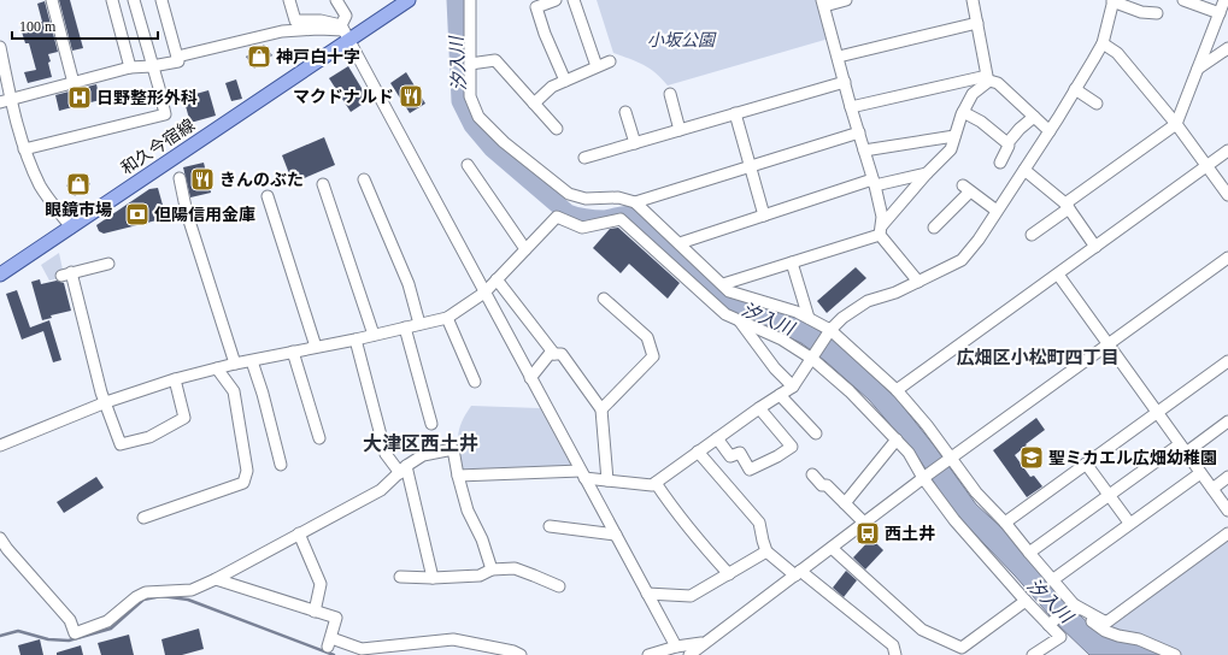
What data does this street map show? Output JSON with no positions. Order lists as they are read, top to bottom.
{
  "streets": {
    "main road": ["和久今宿線"]
  },
  "districts": ["広畑区小松町四丁目", "大津区西土井"],
  "water": ["汐入川"],
  "parks": ["小坂公園"],
  "places": {
    "shop": ["神戸白十字", "眼鏡市場"],
    "restaurant": ["マクドナルド", "きんのぶた"],
    "hospital": ["日野整形外科"],
    "bank": ["但陽信用金庫"],
    "school or university": ["聖ミカエル広畑幼稚園"],
    "bus stop": ["西土井"]
  },
  "scale_bar": "100 m"
}
